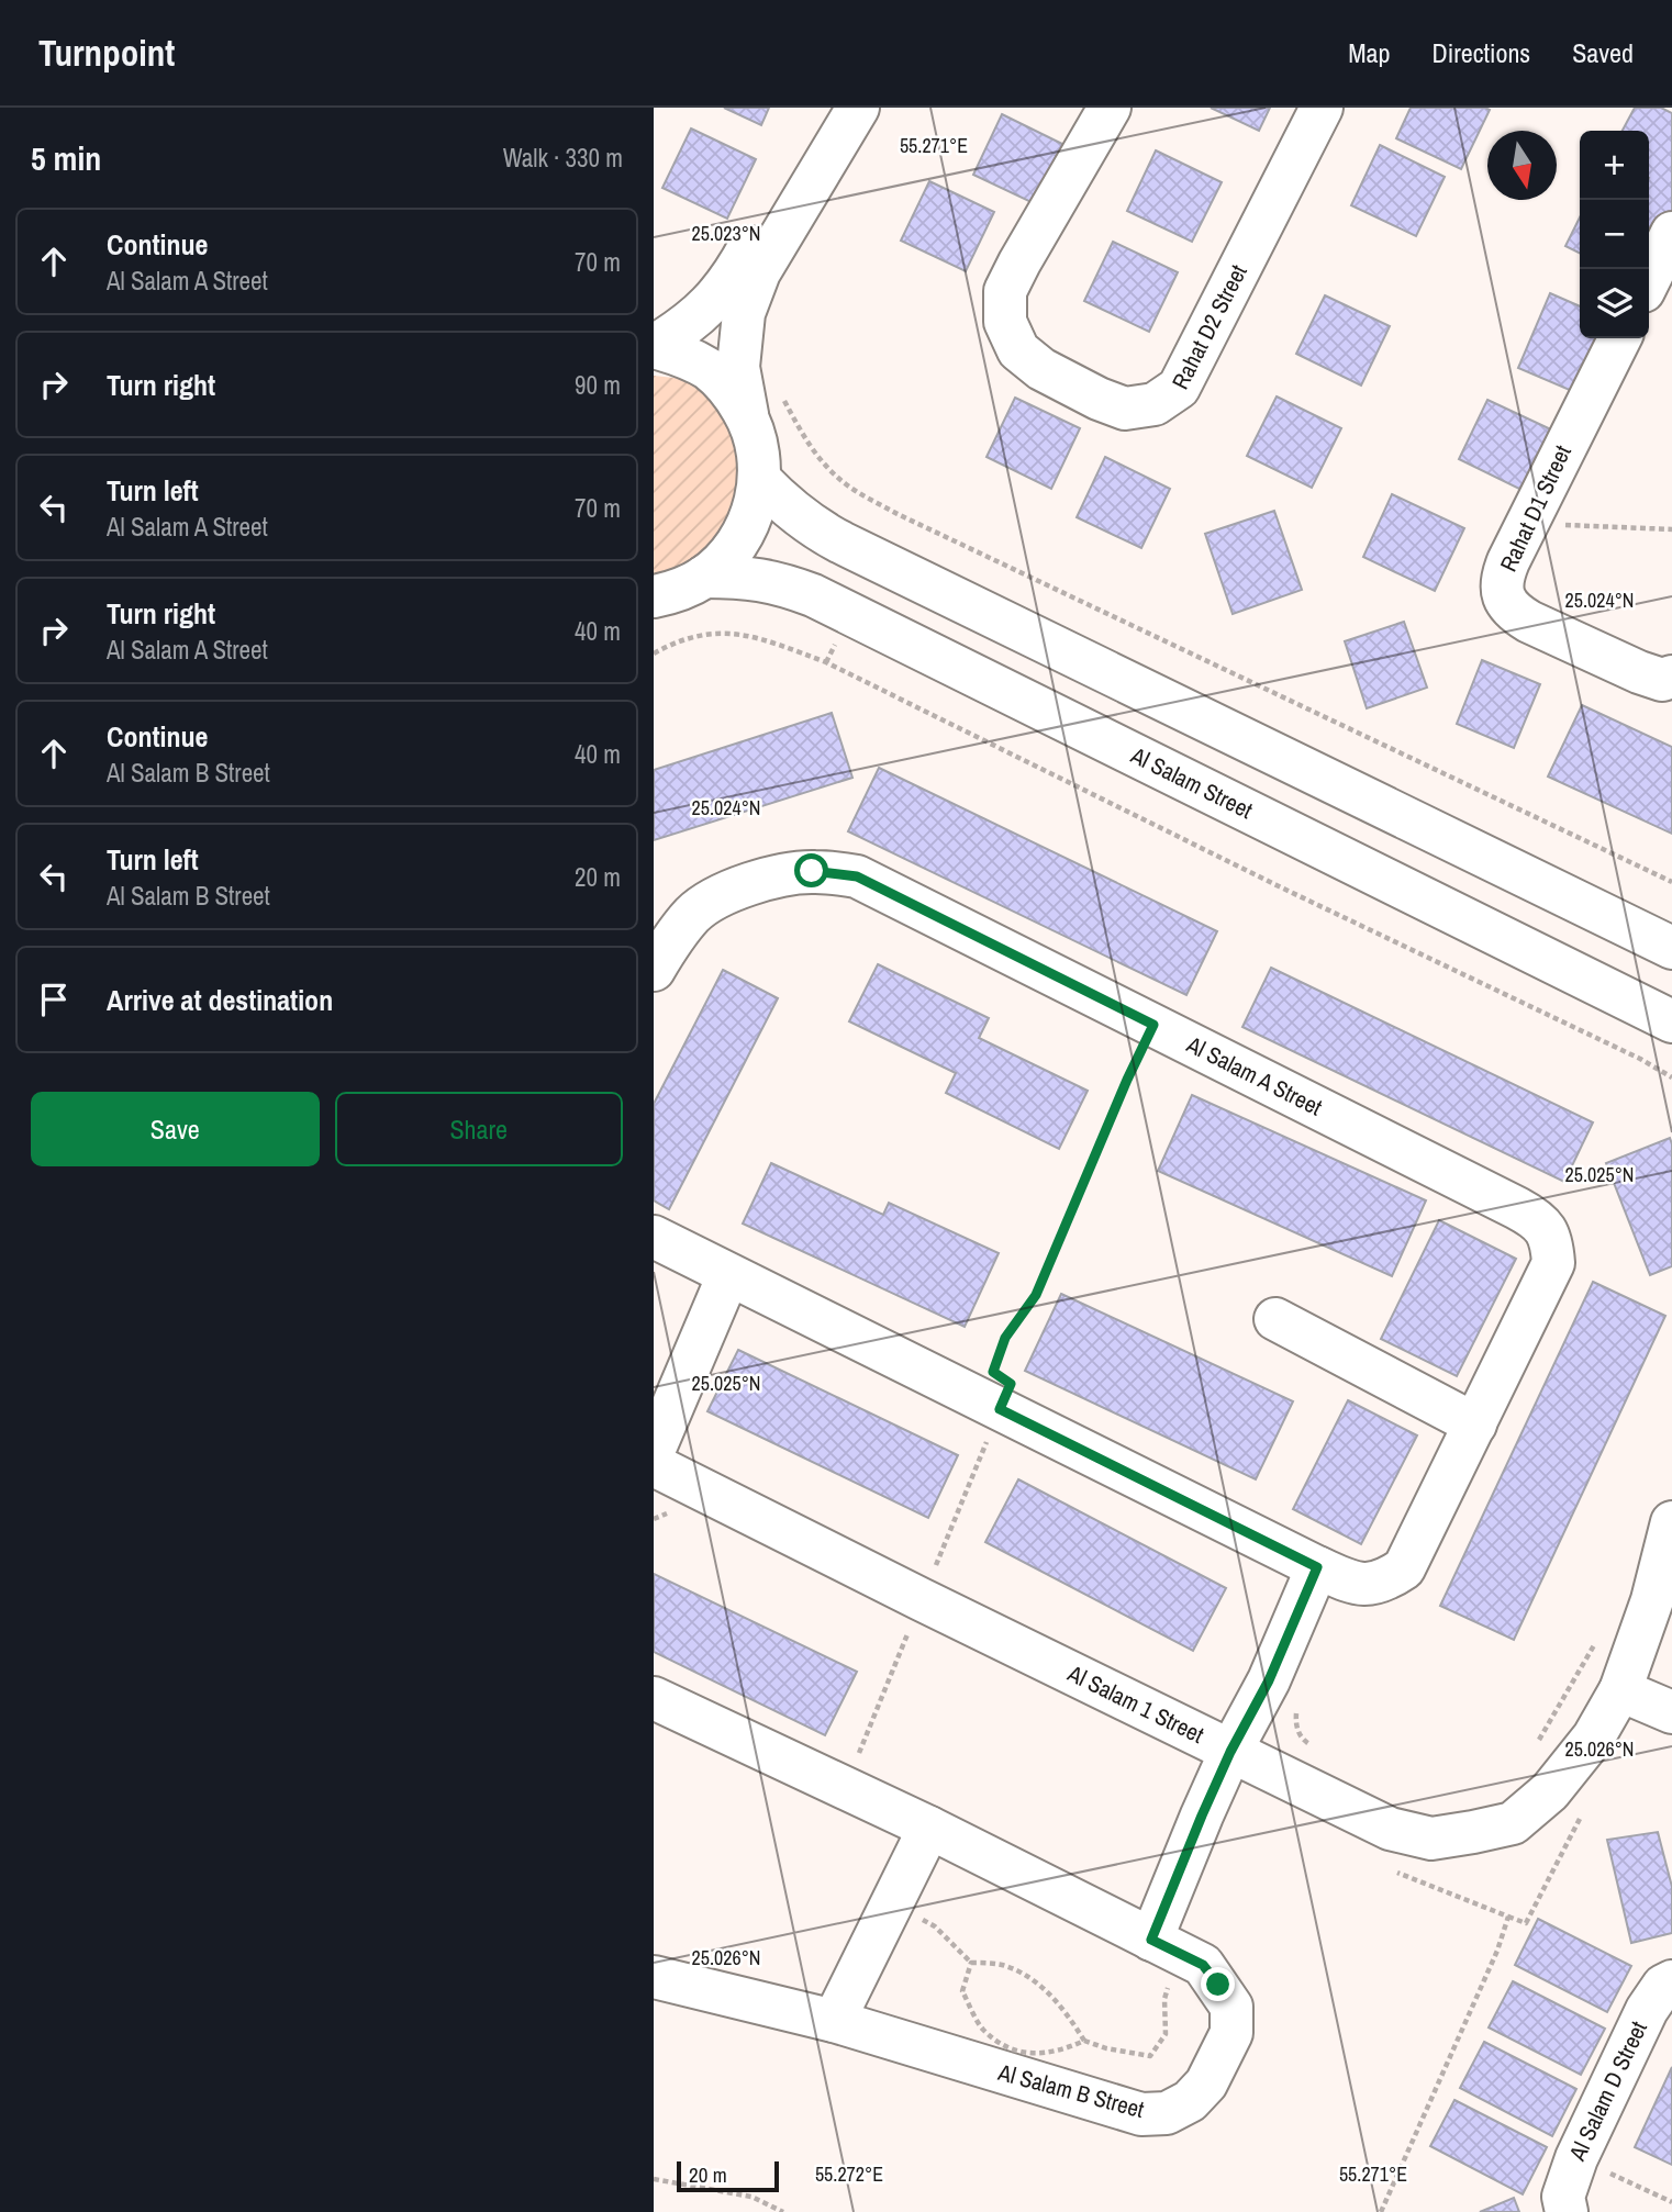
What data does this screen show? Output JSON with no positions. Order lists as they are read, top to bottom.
{
  "streets": {
    "street": [
      "Rahat D2 Street",
      "Rahat D1 Street",
      "Al Salam Street",
      "Al Salam A Street",
      "Al Salam 1 Street",
      "Al Salam B Street",
      "Al Salam D Street"
    ]
  },
  "scale_bar": "20 m",
  "north": "bottom",
  "page": {
    "header": "Turnpoint",
    "nav": ["Map", "Directions", "Saved"],
    "heading": ["5 min", "Walk · 330 m"],
    "map_buttons": ["+", "−"],
    "list": [
      ["Continue", "Al Salam A Street", "70 m"],
      ["Turn right", "90 m"],
      ["Turn left", "Al Salam A Street", "70 m"],
      ["Turn right", "Al Salam A Street", "40 m"],
      ["Continue", "Al Salam B Street", "40 m"],
      ["Turn left", "Al Salam B Street", "20 m"],
      "Arrive at destination"
    ],
    "buttons": ["Save", "Share"],
    "scale": "20 m"
  },
  "coordinates": [
    "55.271°E",
    "25.023°N",
    "25.024°N",
    "25.025°N",
    "25.026°N",
    "55.272°E"
  ]
}
